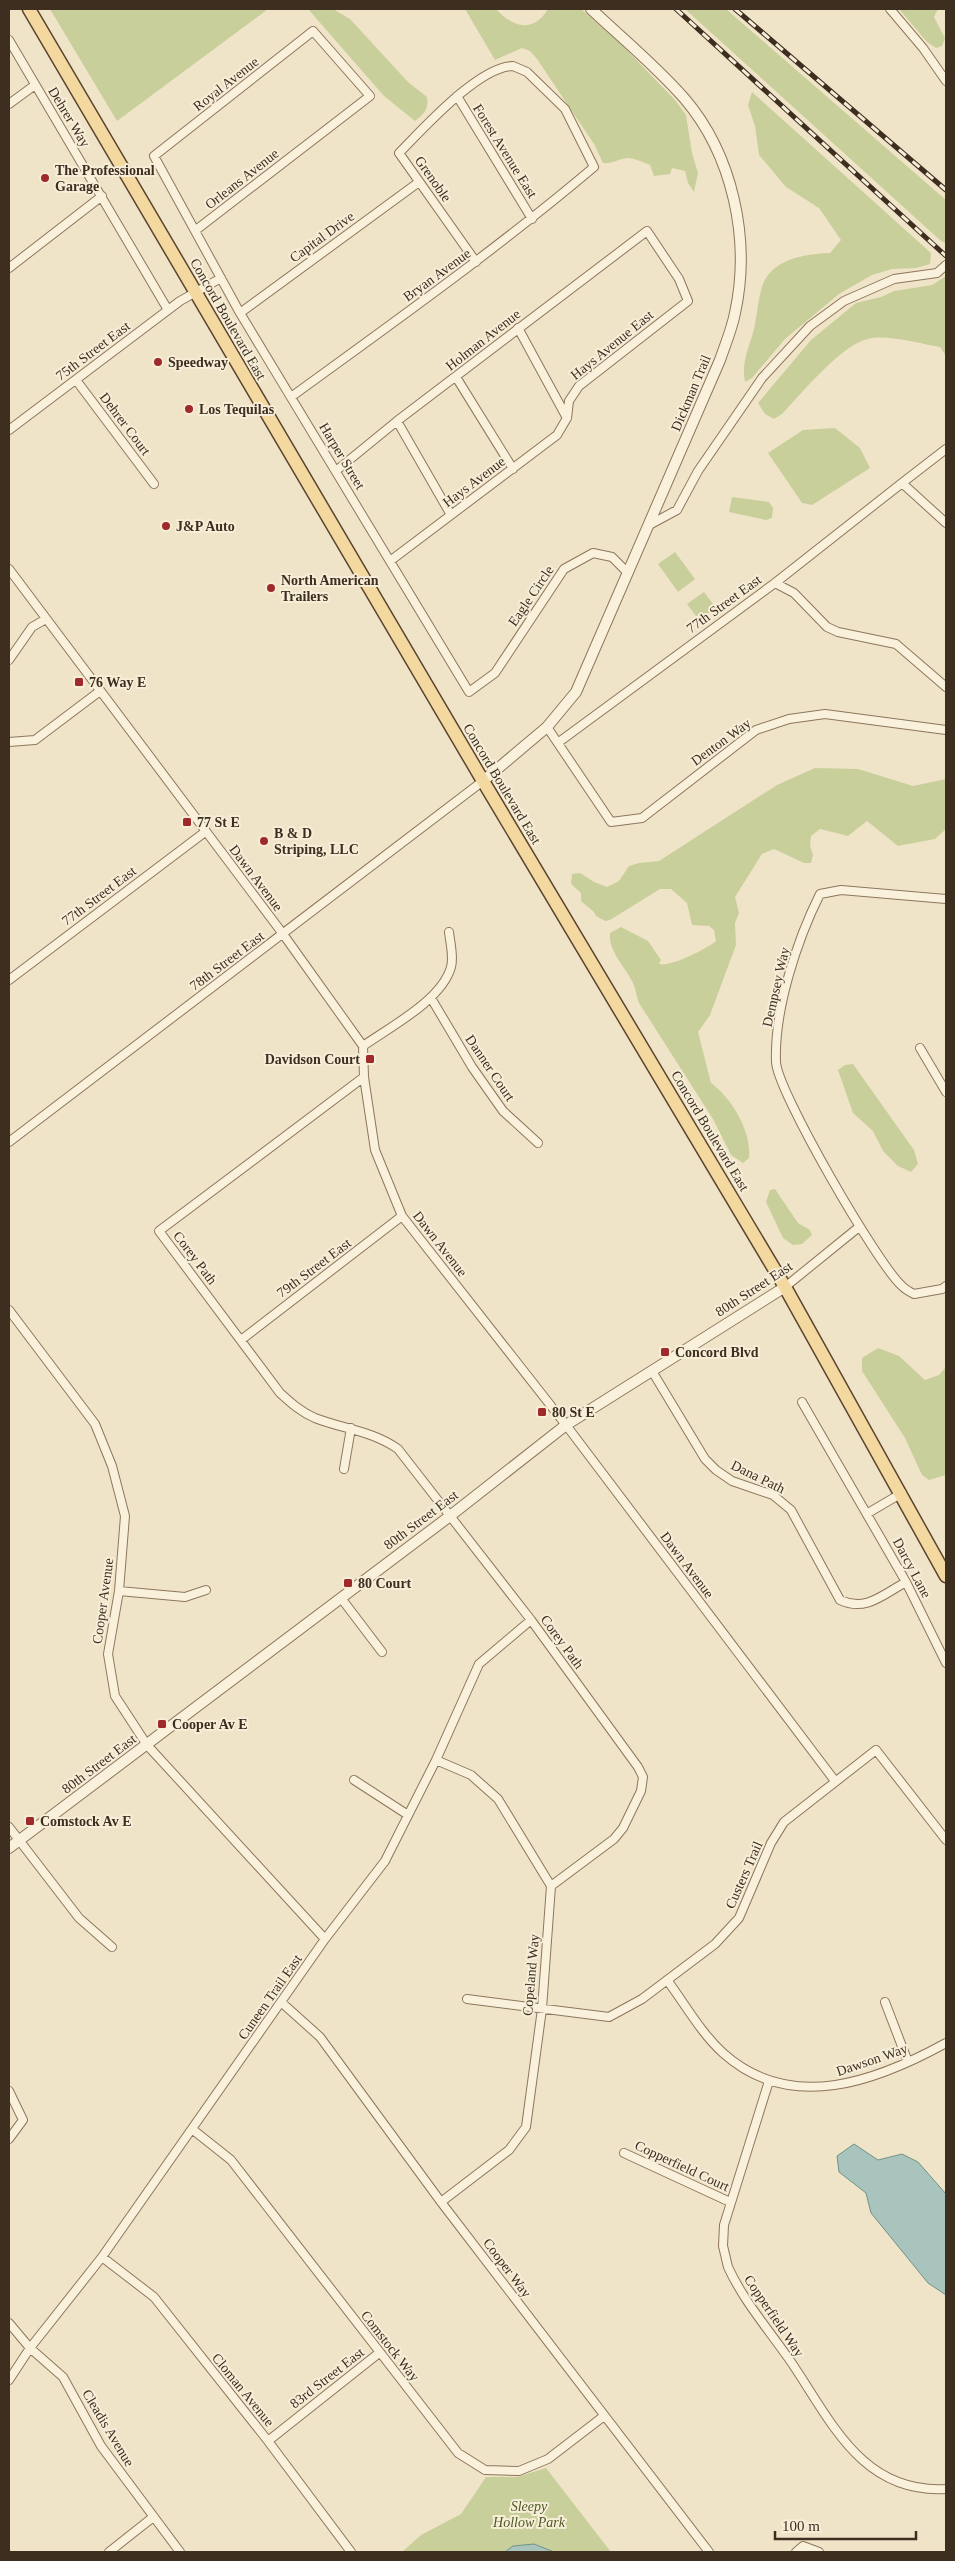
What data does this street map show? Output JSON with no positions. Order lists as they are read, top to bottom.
{
  "streets": {
    "main road": ["Concord Boulevard East"],
    "street": [
      "Royal Avenue",
      "Dehrer Way",
      "Forest Avenue East",
      "Orleans Avenue",
      "Grenoble",
      "Capital Drive",
      "Bryan Avenue",
      "Holman Avenue",
      "Hays Avenue East",
      "75th Street East",
      "Dickman Trail",
      "Dehrer Court",
      "Harper Street",
      "Hays Avenue",
      "Eagle Circle",
      "77th Street East",
      "Denton Way",
      "Dawn Avenue",
      "78th Street East",
      "Dempsey Way",
      "Danner Court",
      "Corey Path",
      "79th Street East",
      "80th Street East",
      "Dana Path",
      "Darcy Lane",
      "Cooper Avenue",
      "Custers Trail",
      "Copeland Way",
      "Cuneen Trail East",
      "Dawson Way",
      "Copperfield Court",
      "Cooper Way",
      "Copperfield Way",
      "Comstock Way",
      "83rd Street East",
      "Cloman Avenue",
      "Cleadis Avenue"
    ]
  },
  "crossings": [
    ["Royal Avenue", "Orleans Avenue"],
    ["Dehrer Way", "75th Street East"],
    ["Forest Avenue East", "Grenoble"],
    ["Forest Avenue East", "Bryan Avenue"],
    ["Orleans Avenue", "Harper Street"],
    ["Grenoble", "Capital Drive"],
    ["Grenoble", "Bryan Avenue"],
    ["Capital Drive", "Harper Street"],
    ["Bryan Avenue", "Harper Street"],
    ["Concord Boulevard East", "75th Street East"],
    ["Concord Boulevard East", "Dickman Trail"],
    ["Concord Boulevard East", "78th Street East"],
    ["Concord Boulevard East", "80th Street East"],
    ["Holman Avenue", "Hays Avenue East"],
    ["Holman Avenue", "Harper Street"],
    ["Hays Avenue East", "Hays Avenue"],
    ["75th Street East", "Dehrer Court"],
    ["75th Street East", "Harper Street"],
    ["Dickman Trail", "Eagle Circle"],
    ["Dickman Trail", "78th Street East"],
    ["Harper Street", "Hays Avenue"],
    ["Harper Street", "Eagle Circle"],
    ["77th Street East", "Denton Way"],
    ["77th Street East", "Dawn Avenue"],
    ["Dawn Avenue", "78th Street East"],
    ["Dawn Avenue", "Corey Path"],
    ["Dawn Avenue", "79th Street East"],
    ["Dawn Avenue", "80th Street East"],
    ["Dawn Avenue", "Custers Trail"],
    ["Dempsey Way", "80th Street East"],
    ["Corey Path", "79th Street East"],
    ["Corey Path", "80th Street East"],
    ["Corey Path", "Copeland Way"],
    ["Corey Path", "Cuneen Trail East"],
    ["80th Street East", "Dana Path"],
    ["80th Street East", "Cooper Avenue"],
    ["Dana Path", "Darcy Lane"],
    ["Cooper Avenue", "Cuneen Trail East"],
    ["Custers Trail", "Copeland Way"],
    ["Custers Trail", "Dawson Way"],
    ["Copeland Way", "Cooper Way"],
    ["Cuneen Trail East", "Cooper Way"],
    ["Cuneen Trail East", "Comstock Way"],
    ["Cuneen Trail East", "Cloman Avenue"],
    ["Cuneen Trail East", "Cleadis Avenue"],
    ["Dawson Way", "Copperfield Way"],
    ["Copperfield Court", "Copperfield Way"],
    ["Cooper Way", "Comstock Way"],
    ["Comstock Way", "83rd Street East"],
    ["83rd Street East", "Cloman Avenue"]
  ],
  "parks": ["Sleepy Hollow Park"],
  "places": {
    "other": [
      "The Professional Garage",
      "Speedway",
      "Los Tequilas",
      "J&P Auto",
      "North American Trailers",
      "B & D Striping, LLC"
    ],
    "transit": [
      "76 Way E",
      "77 St E",
      "Davidson Court",
      "Concord Blvd",
      "80 St E",
      "80 Court",
      "Cooper Av E",
      "Comstock Av E"
    ]
  },
  "scale_bar": "100 m"
}
